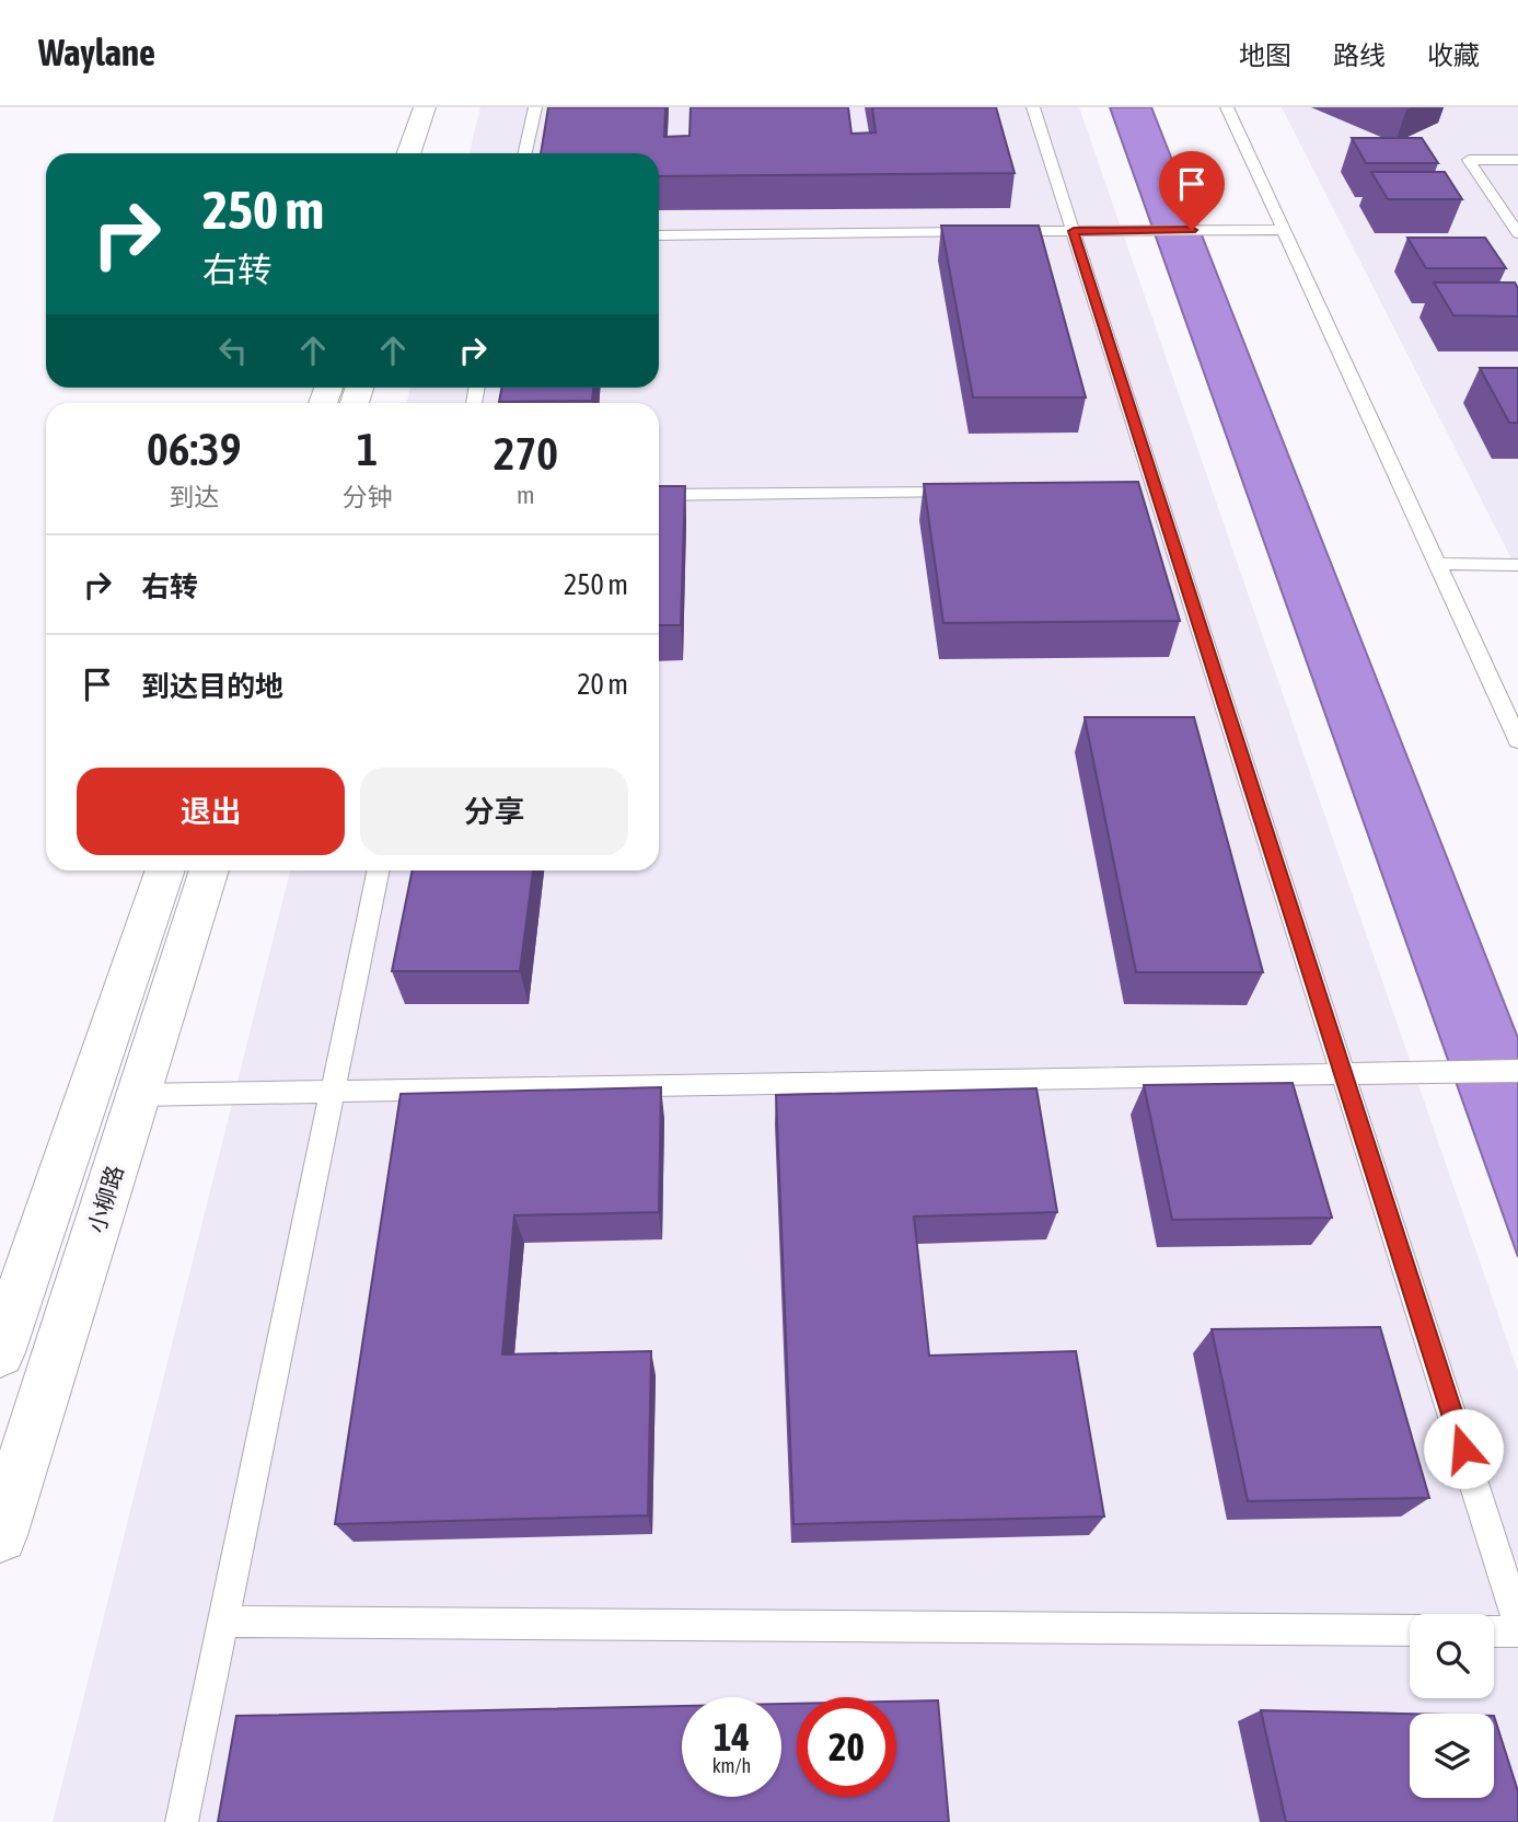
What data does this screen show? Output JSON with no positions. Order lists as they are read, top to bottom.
{
  "streets": {
    "street": ["小柳路"]
  },
  "page": {
    "header": "Waylane",
    "nav": ["地图", "路线", "收藏"],
    "turn": ["250 m", "右转"],
    "eta": [
      "06:39",
      "到达",
      "1",
      "分钟",
      "270",
      "m"
    ],
    "list": [
      {
        "name": "右转",
        "value": "250 m"
      },
      {
        "name": "到达目的地",
        "value": "20 m"
      }
    ],
    "buttons": ["退出", "分享"],
    "speed": "14 km/h",
    "limit": "20"
  }
}
